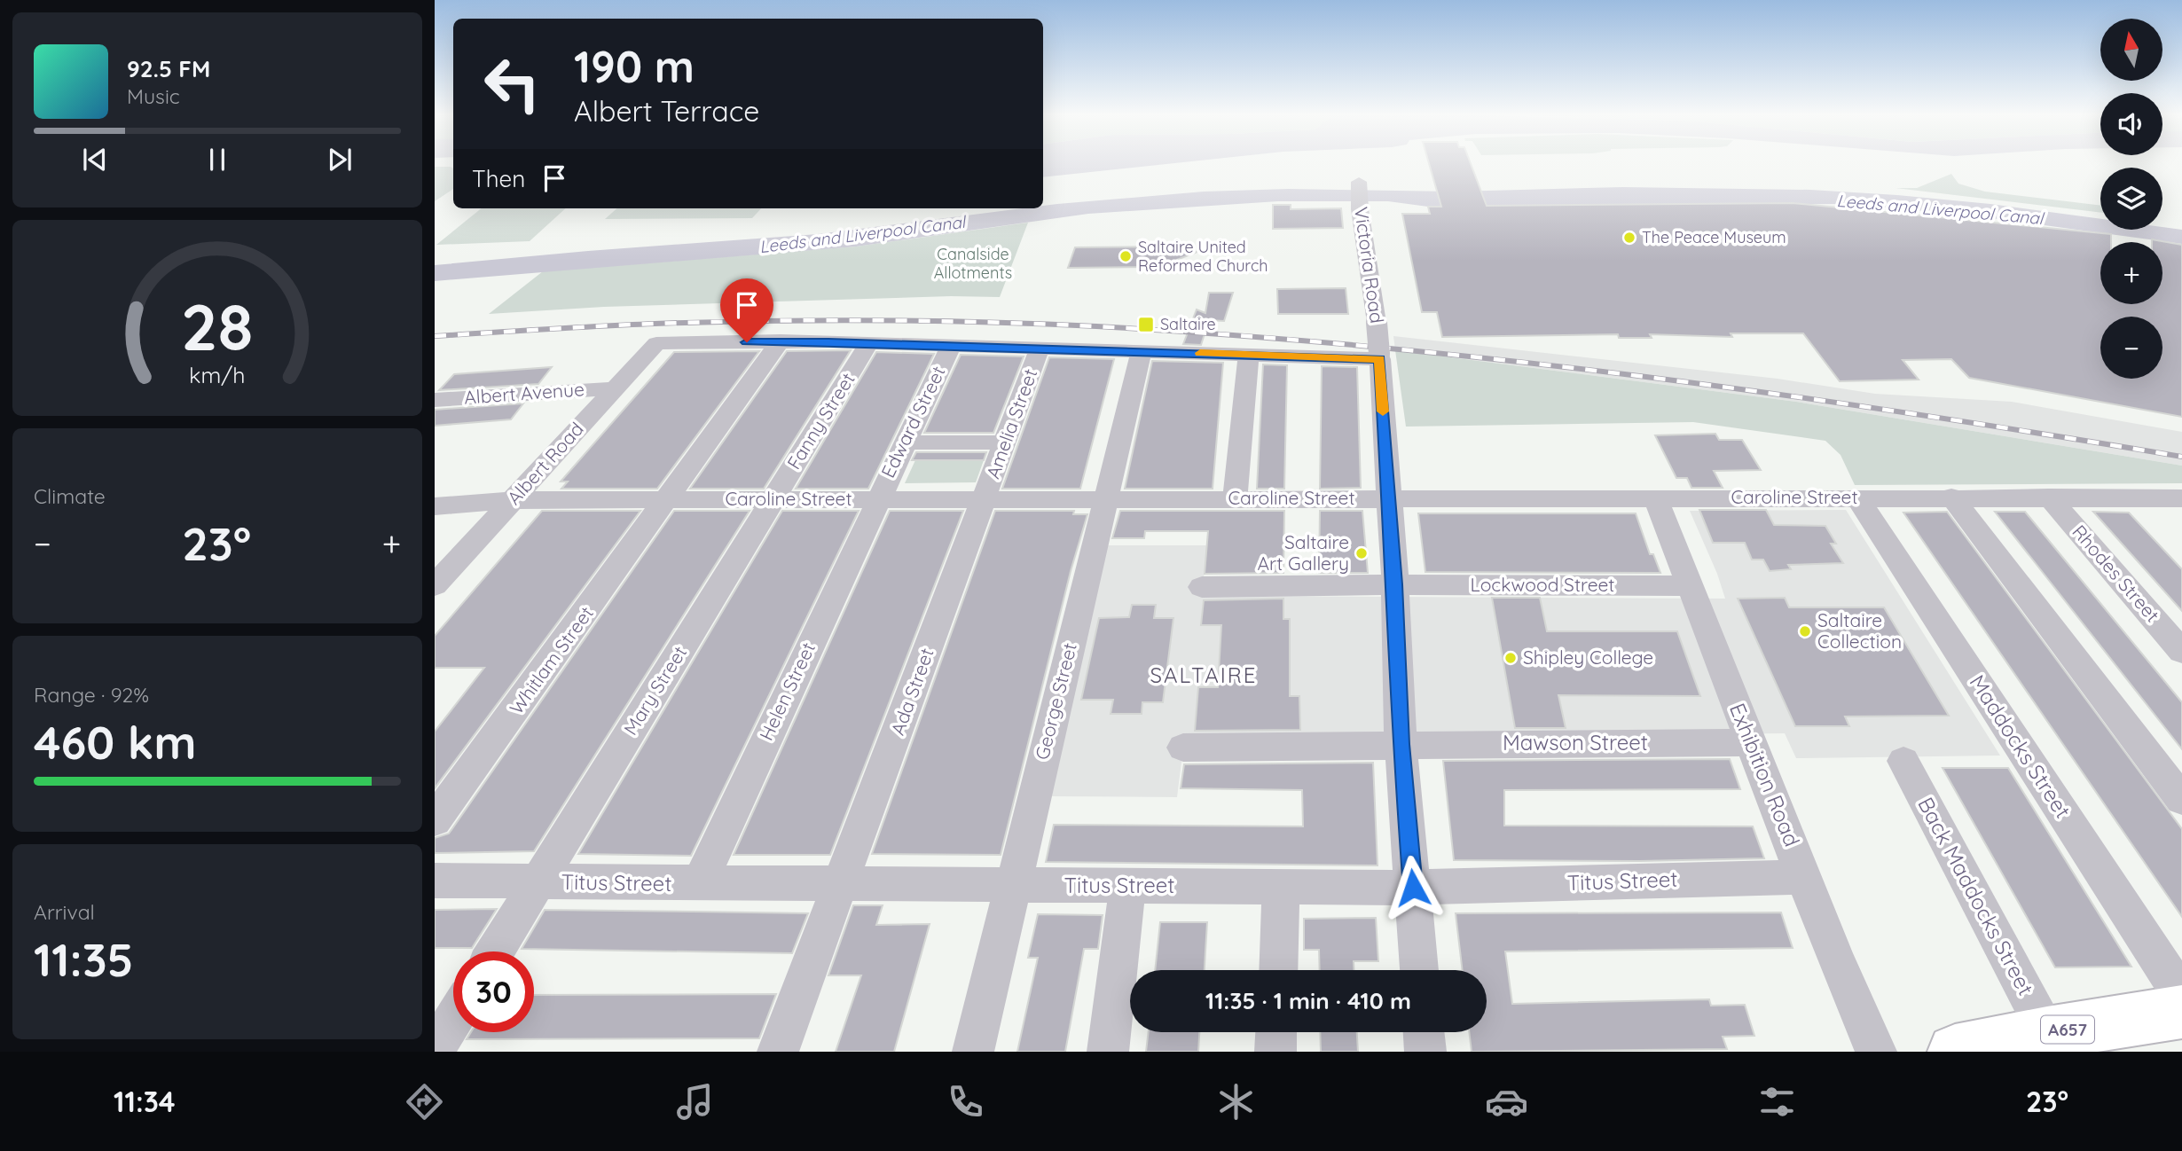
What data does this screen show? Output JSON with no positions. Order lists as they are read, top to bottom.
{
  "streets": {
    "main road": ["A657"],
    "street": [
      "Victoria Road",
      "Albert Avenue",
      "Fanny Street",
      "Edward Street",
      "Amelia Street",
      "Albert Road",
      "Caroline Street",
      "Rhodes Street",
      "Lockwood Street",
      "Whitlam Street",
      "Mary Street",
      "Helen Street",
      "Ada Street",
      "George Street",
      "Mawson Street",
      "Maddocks Street",
      "Exhibition Road",
      "Titus Street",
      "Back Maddocks Street"
    ]
  },
  "crossings": [
    ["Victoria Road", "Caroline Street"],
    ["Victoria Road", "Lockwood Street"],
    ["Victoria Road", "Mawson Street"],
    ["Victoria Road", "Titus Street"],
    ["Albert Avenue", "Albert Road"],
    ["Fanny Street", "Caroline Street"],
    ["Fanny Street", "Mary Street"],
    ["Edward Street", "Caroline Street"],
    ["Edward Street", "Helen Street"],
    ["Amelia Street", "Caroline Street"],
    ["Amelia Street", "Ada Street"],
    ["Albert Road", "Caroline Street"],
    ["Albert Road", "Whitlam Street"],
    ["Caroline Street", "Rhodes Street"],
    ["Caroline Street", "Whitlam Street"],
    ["Caroline Street", "Mary Street"],
    ["Caroline Street", "Helen Street"],
    ["Caroline Street", "Ada Street"],
    ["Caroline Street", "George Street"],
    ["Caroline Street", "Maddocks Street"],
    ["Caroline Street", "Exhibition Road"],
    ["Lockwood Street", "Exhibition Road"],
    ["Mary Street", "Titus Street"],
    ["Helen Street", "Titus Street"],
    ["Ada Street", "Titus Street"],
    ["George Street", "Titus Street"],
    ["Mawson Street", "Exhibition Road"],
    ["Exhibition Road", "Titus Street"],
    ["Back Maddocks Street", "A657"]
  ],
  "districts": ["SALTAIRE"],
  "water": ["Leeds and Liverpool Canal"],
  "parks": ["Canalside Allotments"],
  "places": {
    "other": [
      "The Peace Museum",
      "Saltaire United Reformed Church",
      "Saltaire Art Gallery",
      "Saltaire Collection",
      "Shipley College"
    ],
    "transit": ["Saltaire"]
  },
  "north": "top",
  "page": {
    "map_buttons": ["+", "−"],
    "turn": ["190 m", "Albert Terrace"],
    "song": ["92.5 FM", "Music"],
    "then": "Then",
    "tile": [
      "Climate",
      ["Range · 92%", "460 km"],
      ["Arrival", "11:35"]
    ],
    "heat": ["−", "23°", "+"],
    "limit": "30",
    "trip": "11:35 · 1 min · 410 m",
    "tabs": ["11:34", "23°"],
    "gauge": ["28", "km/h"]
  }
}
